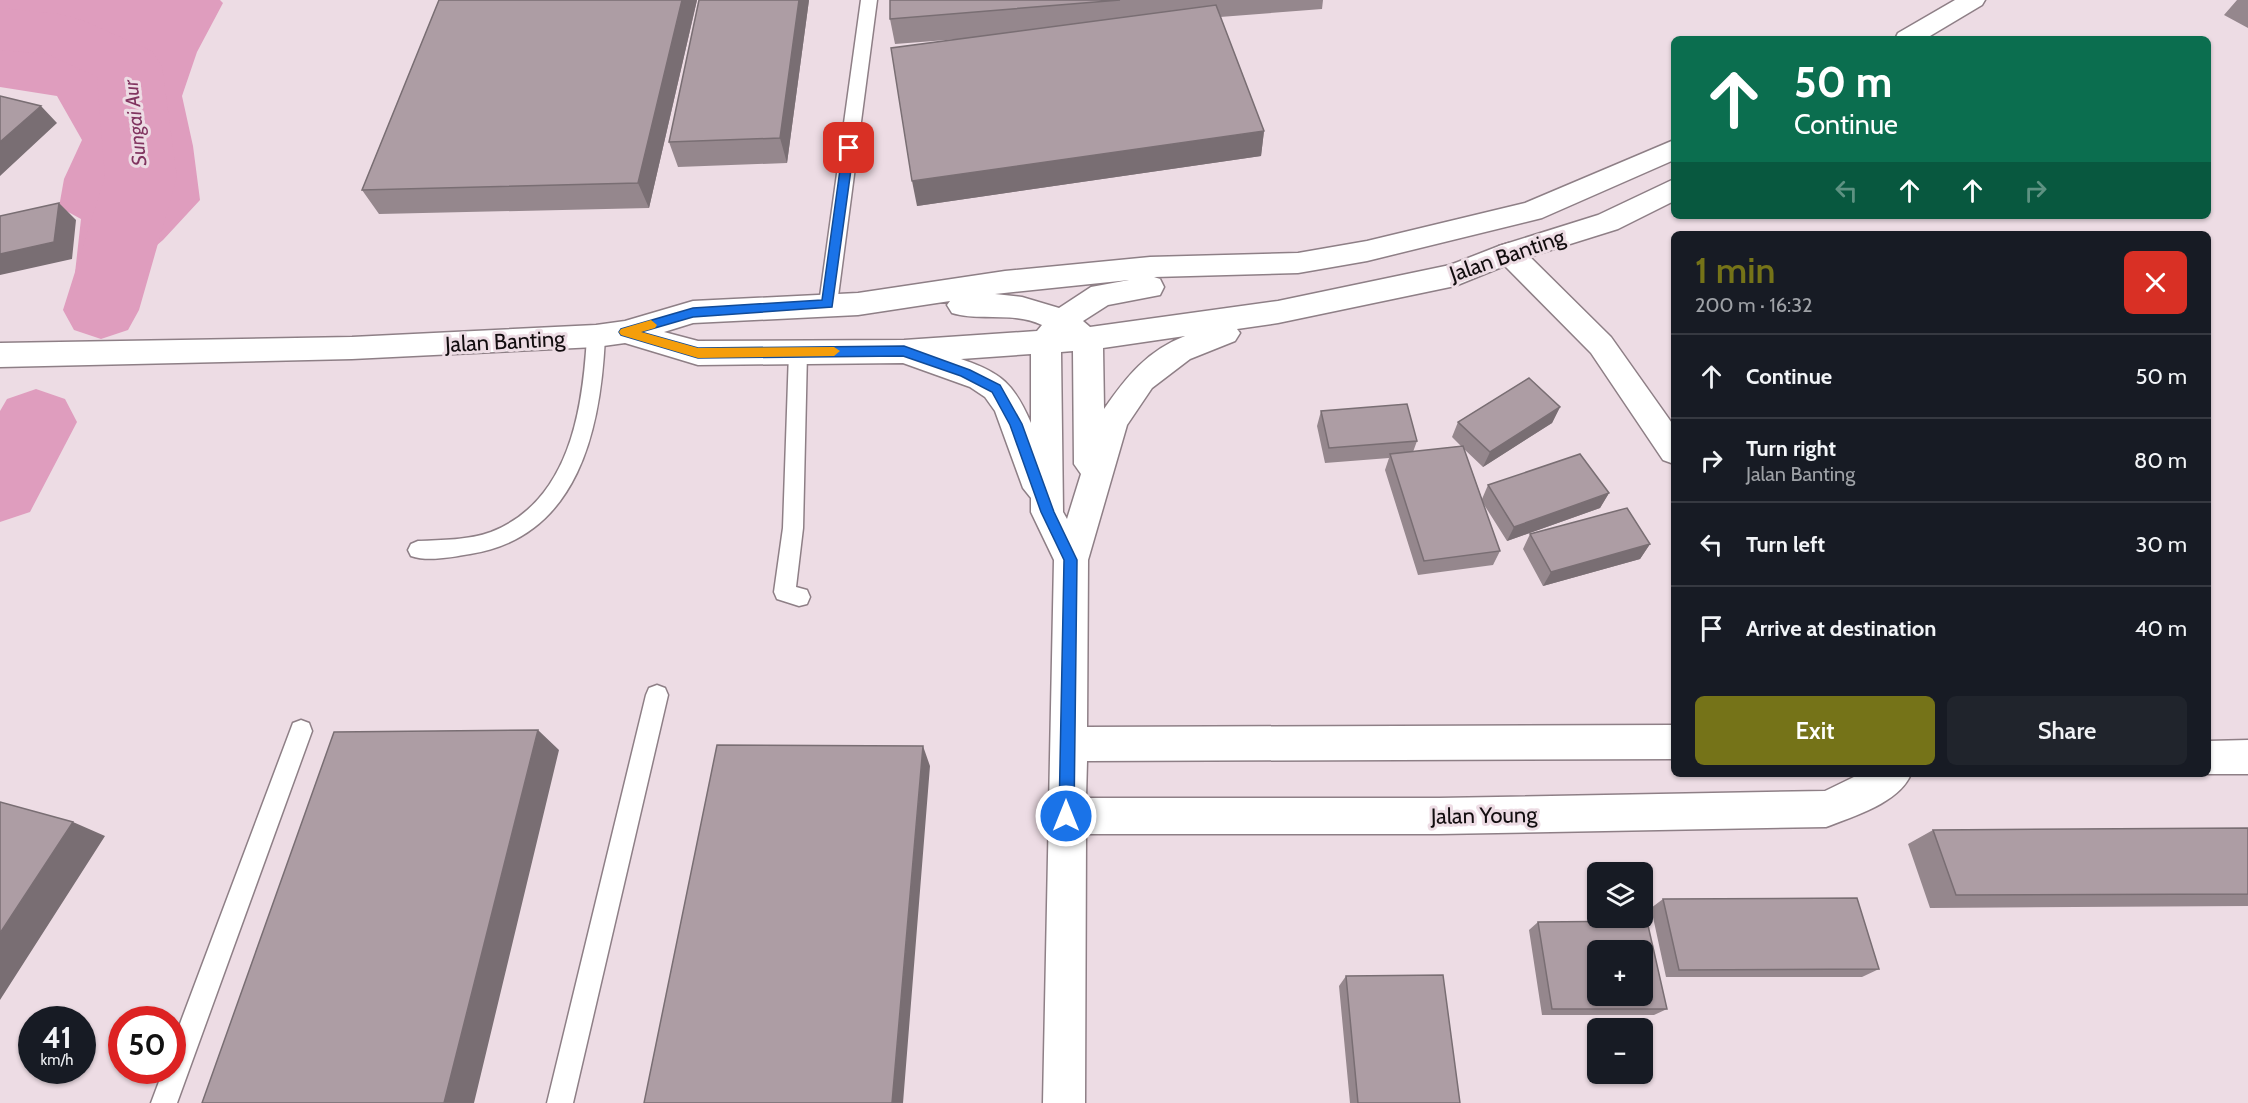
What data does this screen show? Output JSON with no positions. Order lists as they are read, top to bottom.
{
  "streets": {
    "main road": ["Jalan Banting", "Jalan Young"]
  },
  "water": ["Sungai Aur"],
  "page": {
    "turn": ["50 m", "Continue"],
    "heading": ["1 min", "200 m · 16:32"],
    "list": [
      {
        "name": "Continue",
        "value": "50 m"
      },
      {
        "name": "Turn right",
        "note": "Jalan Banting",
        "value": "80 m"
      },
      {
        "name": "Turn left",
        "value": "30 m"
      },
      {
        "name": "Arrive at destination",
        "value": "40 m"
      }
    ],
    "buttons": ["Exit", "Share"],
    "map_buttons": ["+", "−"],
    "speed": "41 km/h",
    "limit": "50"
  }
}
